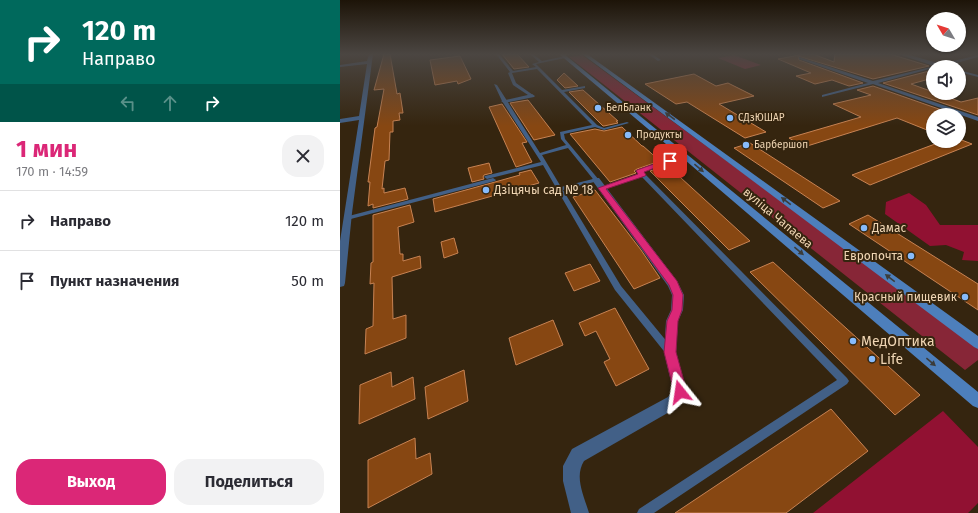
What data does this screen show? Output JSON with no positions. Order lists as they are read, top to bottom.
{
  "streets": {
    "main road": ["вуліца Чапаева"]
  },
  "places": [
    "БелБланк",
    "СДзЮШАР",
    "Продукты",
    "Барбершоп",
    "Дзіцячы сад № 18",
    "Дамас",
    "Европочта",
    "Красный пищевик",
    "МедОптика",
    "Life"
  ],
  "north": "top left",
  "page": {
    "turn": ["120 m", "Направо"],
    "heading": ["1 мин", "170 m · 14:59"],
    "list": [
      {
        "name": "Направо",
        "value": "120 m"
      },
      {
        "name": "Пункт назначения",
        "value": "50 m"
      }
    ],
    "buttons": ["Выход", "Поделиться"]
  }
}
